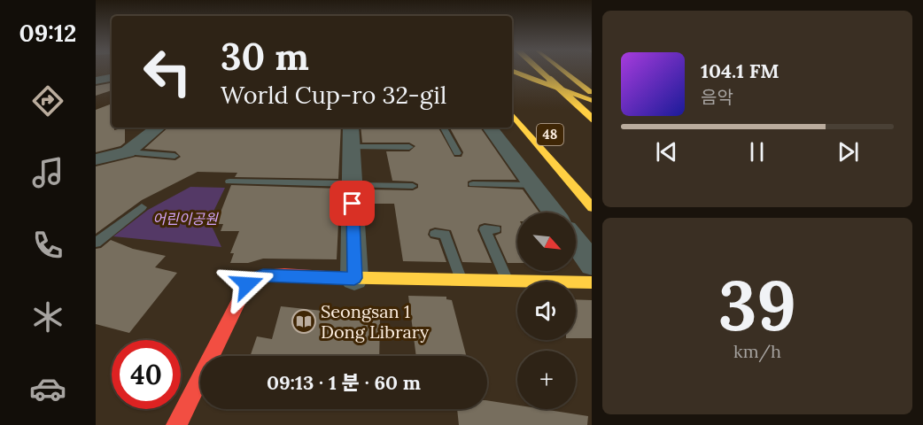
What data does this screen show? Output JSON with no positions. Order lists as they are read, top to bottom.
{
  "parks": ["어린이공원"],
  "places": {
    "library": ["Seongsan 1 Dong Library"]
  },
  "north": "bottom right",
  "page": {
    "tabs": "09:12",
    "turn": ["30 m", "World Cup-ro 32-gil"],
    "song": ["104.1 FM", "음악"],
    "map_buttons": "+",
    "tile": ["39", "km/h"],
    "limit": "40",
    "trip": "09:13 · 1 분 · 60 m"
  }
}
